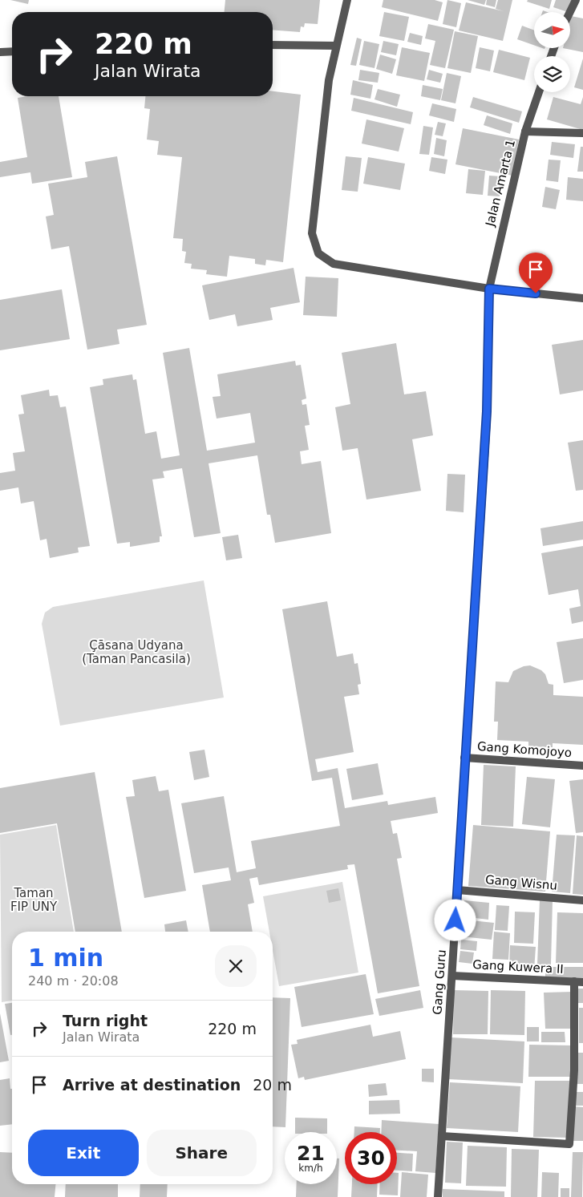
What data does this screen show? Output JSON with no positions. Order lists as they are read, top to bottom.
{
  "streets": {
    "street": [
      "Jalan Amarta 1",
      "Gang Komojoyo",
      "Gang Wisnu",
      "Gang Kuwera II",
      "Gang Guru"
    ]
  },
  "crossings": [
    ["Jalan Amarta 1", "Gang Guru"],
    ["Gang Komojoyo", "Gang Guru"],
    ["Gang Wisnu", "Gang Guru"],
    ["Gang Kuwera II", "Gang Guru"]
  ],
  "parks": ["Çāsana Udyana (Taman Pancasila)", "Taman FIP UNY"],
  "north": "right",
  "page": {
    "turn": ["220 m", "Jalan Wirata"],
    "heading": ["1 min", "240 m · 20:08"],
    "list": [
      {
        "name": "Turn right",
        "note": "Jalan Wirata",
        "value": "220 m"
      },
      {
        "name": "Arrive at destination",
        "value": "20 m"
      }
    ],
    "buttons": ["Exit", "Share"],
    "speed": "21 km/h",
    "limit": "30"
  }
}
